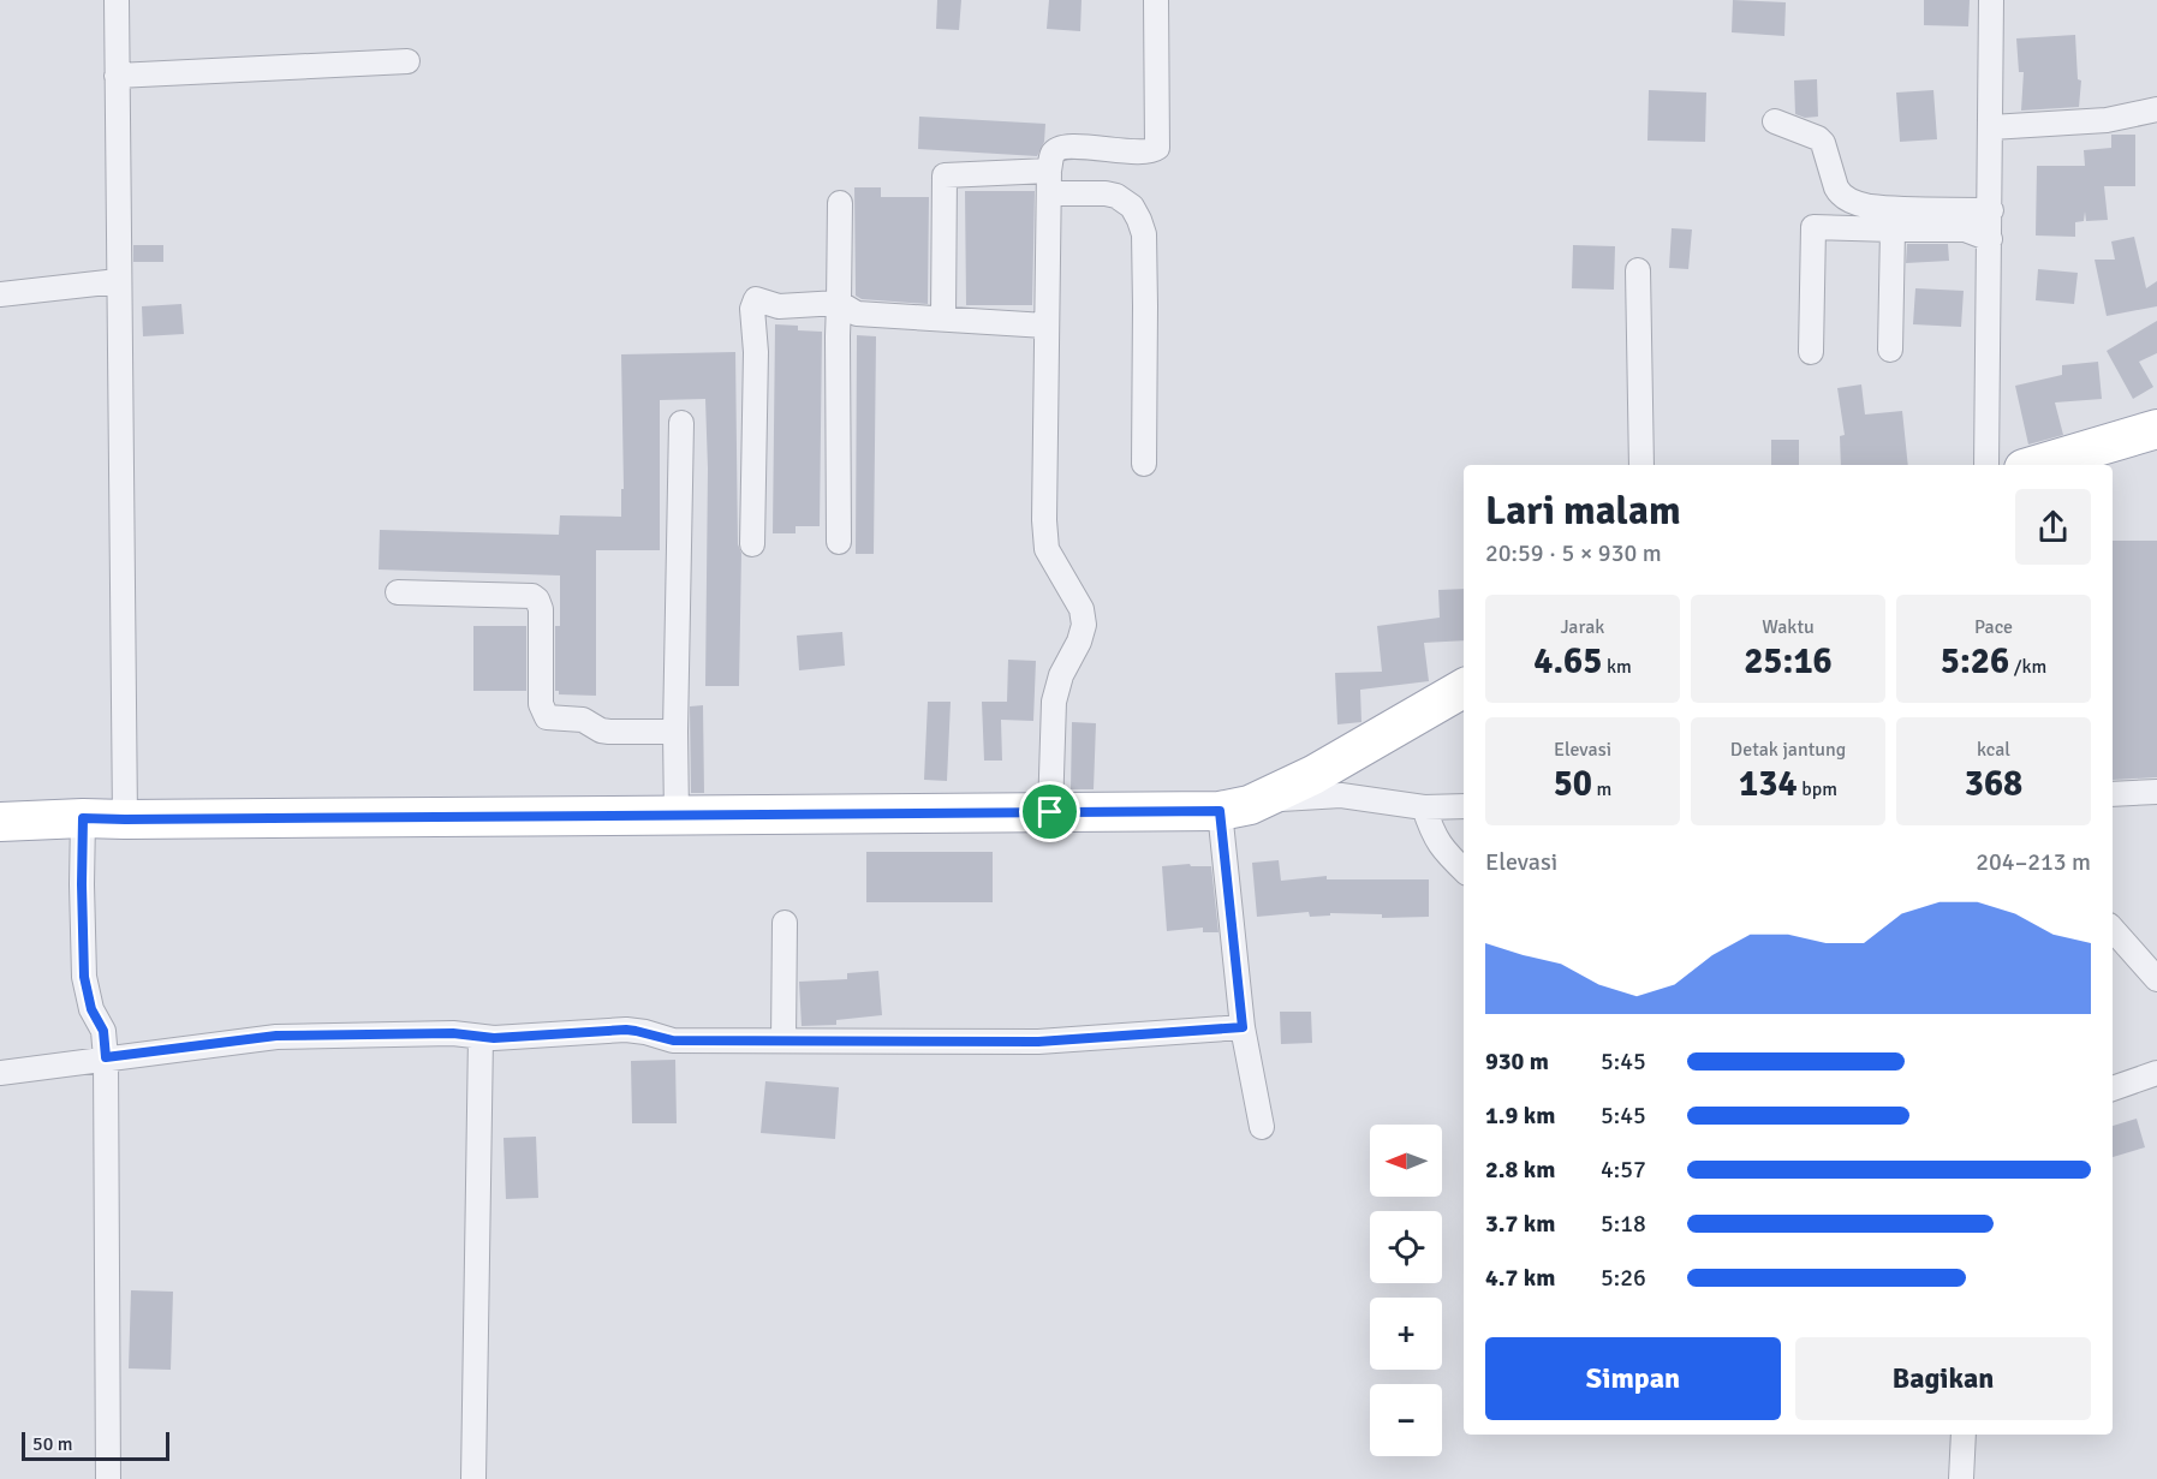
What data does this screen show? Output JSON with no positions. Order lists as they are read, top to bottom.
{
  "scale_bar": "50 m",
  "north": "left",
  "page": {
    "heading": ["Lari malam", "20:59 · 5 × 930 m"],
    "stats": [
      ["Jarak", "4.65 km"],
      ["Waktu", "25:16"],
      ["Pace", "5:26 /km"],
      ["Elevasi", "50 m"],
      ["Detak jantung", "134 bpm"],
      ["kcal", "368"]
    ],
    "chart": ["Elevasi", "204–213 m"],
    "list": [
      {
        "name": "930 m",
        "note": "5:45"
      },
      {
        "name": "1.9 km",
        "note": "5:45"
      },
      {
        "name": "2.8 km",
        "note": "4:57"
      },
      {
        "name": "3.7 km",
        "note": "5:18"
      },
      {
        "name": "4.7 km",
        "note": "5:26"
      }
    ],
    "map_buttons": ["+", "−"],
    "buttons": ["Simpan", "Bagikan"],
    "scale": "50 m"
  }
}
